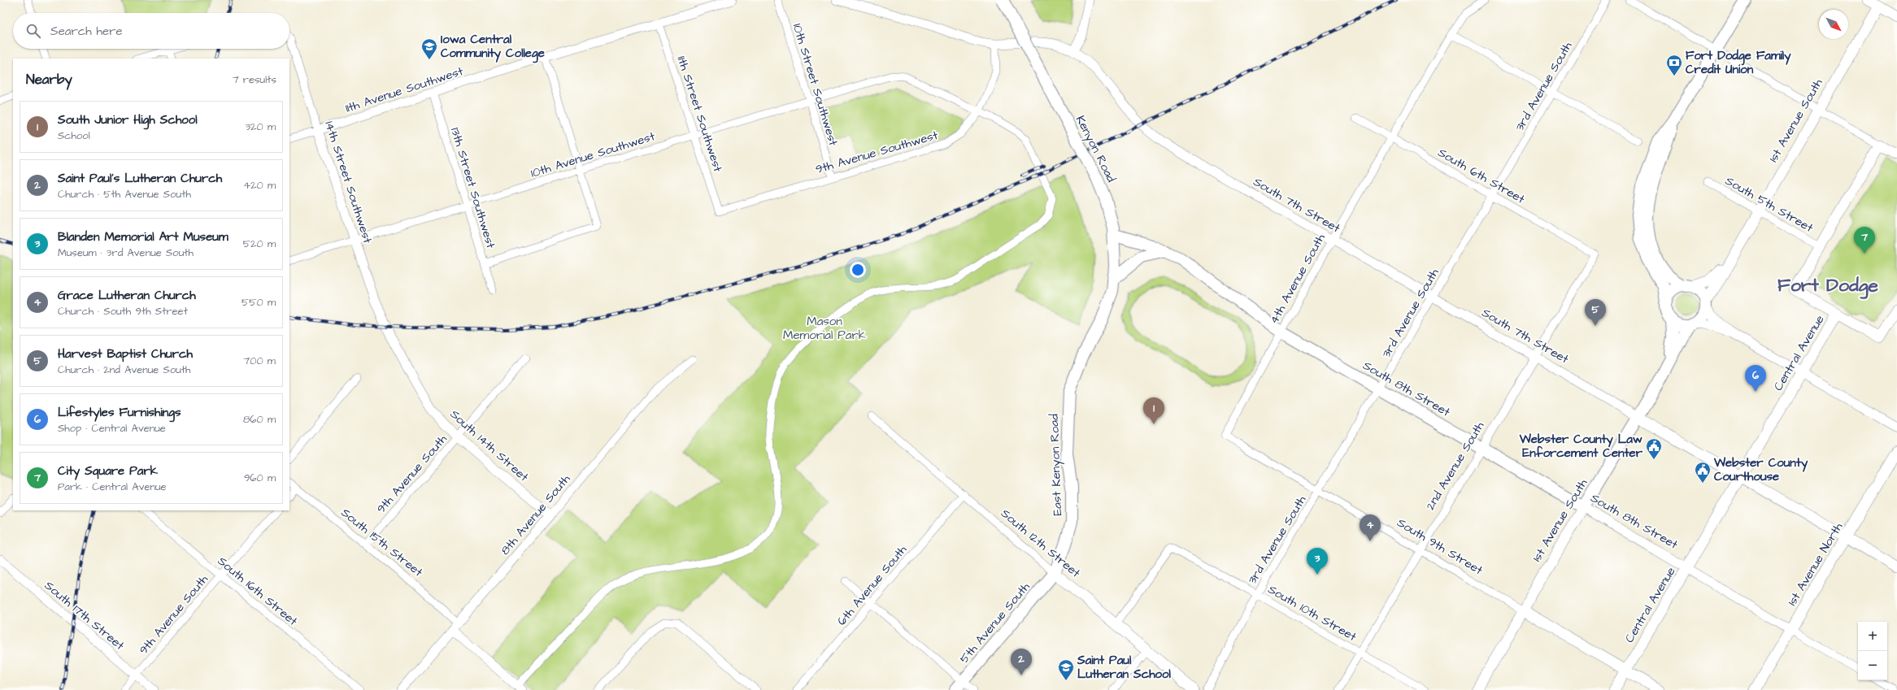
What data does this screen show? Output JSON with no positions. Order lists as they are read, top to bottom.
{
  "streets": {
    "main road": [
      "1st Avenue South",
      "Kenyon Road",
      "South 7th Street",
      "Central Avenue",
      "South 8th Street",
      "East Kenyon Road",
      "South 12th Street",
      "South 9th Street",
      "1st Avenue North",
      "5th Avenue South"
    ],
    "street": [
      "10th Street Southwest",
      "3rd Avenue South",
      "11th Avenue Southwest",
      "11th Street Southwest",
      "9th Avenue Southwest",
      "10th Avenue Southwest",
      "South 6th Street",
      "14th Street Southwest",
      "13th Street Southwest",
      "South 5th Street",
      "4th Avenue South",
      "South 14th Street",
      "2nd Avenue South",
      "9th Avenue South",
      "8th Avenue South",
      "South 15th Street",
      "6th Avenue South",
      "South 16th Street",
      "South 10th Street",
      "South 17th Street"
    ]
  },
  "crossings": [
    ["10th Street Southwest", "9th Avenue Southwest"],
    ["10th Street Southwest", "10th Avenue Southwest"],
    ["3rd Avenue South", "South 6th Street"],
    ["3rd Avenue South", "South 7th Street"],
    ["3rd Avenue South", "South 8th Street"],
    ["3rd Avenue South", "South 9th Street"],
    ["3rd Avenue South", "South 10th Street"],
    ["11th Avenue Southwest", "11th Street Southwest"],
    ["11th Avenue Southwest", "14th Street Southwest"],
    ["11th Avenue Southwest", "13th Street Southwest"],
    ["11th Street Southwest", "9th Avenue Southwest"],
    ["11th Street Southwest", "10th Avenue Southwest"],
    ["1st Avenue South", "South 5th Street"],
    ["1st Avenue South", "South 7th Street"],
    ["1st Avenue South", "South 8th Street"],
    ["1st Avenue South", "South 9th Street"],
    ["Kenyon Road", "South 8th Street"],
    ["Kenyon Road", "East Kenyon Road"],
    ["9th Avenue Southwest", "10th Avenue Southwest"],
    ["9th Avenue Southwest", "South 7th Street"],
    ["10th Avenue Southwest", "14th Street Southwest"],
    ["10th Avenue Southwest", "13th Street Southwest"],
    ["South 6th Street", "4th Avenue South"],
    ["South 6th Street", "2nd Avenue South"],
    ["14th Street Southwest", "South 14th Street"],
    ["South 7th Street", "4th Avenue South"],
    ["South 7th Street", "Central Avenue"],
    ["South 7th Street", "2nd Avenue South"],
    ["South 7th Street", "1st Avenue North"],
    ["4th Avenue South", "South 8th Street"],
    ["4th Avenue South", "South 9th Street"],
    ["Central Avenue", "South 8th Street"],
    ["Central Avenue", "South 9th Street"],
    ["South 8th Street", "2nd Avenue South"],
    ["South 8th Street", "1st Avenue North"],
    ["South 14th Street", "9th Avenue South"],
    ["South 14th Street", "8th Avenue South"],
    ["East Kenyon Road", "South 12th Street"],
    ["East Kenyon Road", "5th Avenue South"],
    ["2nd Avenue South", "South 9th Street"],
    ["2nd Avenue South", "South 10th Street"],
    ["9th Avenue South", "South 15th Street"],
    ["9th Avenue South", "South 16th Street"],
    ["9th Avenue South", "South 17th Street"],
    ["8th Avenue South", "South 15th Street"],
    ["South 12th Street", "6th Avenue South"],
    ["South 12th Street", "South 10th Street"],
    ["South 12th Street", "5th Avenue South"]
  ],
  "districts": ["Fort Dodge"],
  "parks": ["Mason Memorial Park"],
  "places": {
    "school or university": ["Iowa Central Community College", "Saint Paul Lutheran School"],
    "bank": ["Fort Dodge Family Credit Union"],
    "public building": ["Webster County Law Enforcement Center", "Webster County Courthouse"]
  },
  "north": "bottom right",
  "page": {
    "search": "Search here",
    "heading": ["Nearby", "7 results"],
    "list": [
      {
        "mark": "1",
        "name": "South Junior High School",
        "note": "School",
        "value": "320 m"
      },
      {
        "mark": "2",
        "name": "Saint Paul's Lutheran Church",
        "note": "Church · 5th Avenue South",
        "value": "420 m"
      },
      {
        "mark": "3",
        "name": "Blanden Memorial Art Museum",
        "note": "Museum · 3rd Avenue South",
        "value": "520 m"
      },
      {
        "mark": "4",
        "name": "Grace Lutheran Church",
        "note": "Church · South 9th Street",
        "value": "550 m"
      },
      {
        "mark": "5",
        "name": "Harvest Baptist Church",
        "note": "Church · 2nd Avenue South",
        "value": "700 m"
      },
      {
        "mark": "6",
        "name": "Lifestyles Furnishings",
        "note": "Shop · Central Avenue",
        "value": "860 m"
      },
      {
        "mark": "7",
        "name": "City Square Park",
        "note": "Park · Central Avenue",
        "value": "960 m"
      }
    ],
    "pins": [
      "7",
      "5",
      "6",
      "1",
      "4",
      "3",
      "2"
    ],
    "map_buttons": ["+", "−"]
  }
}
